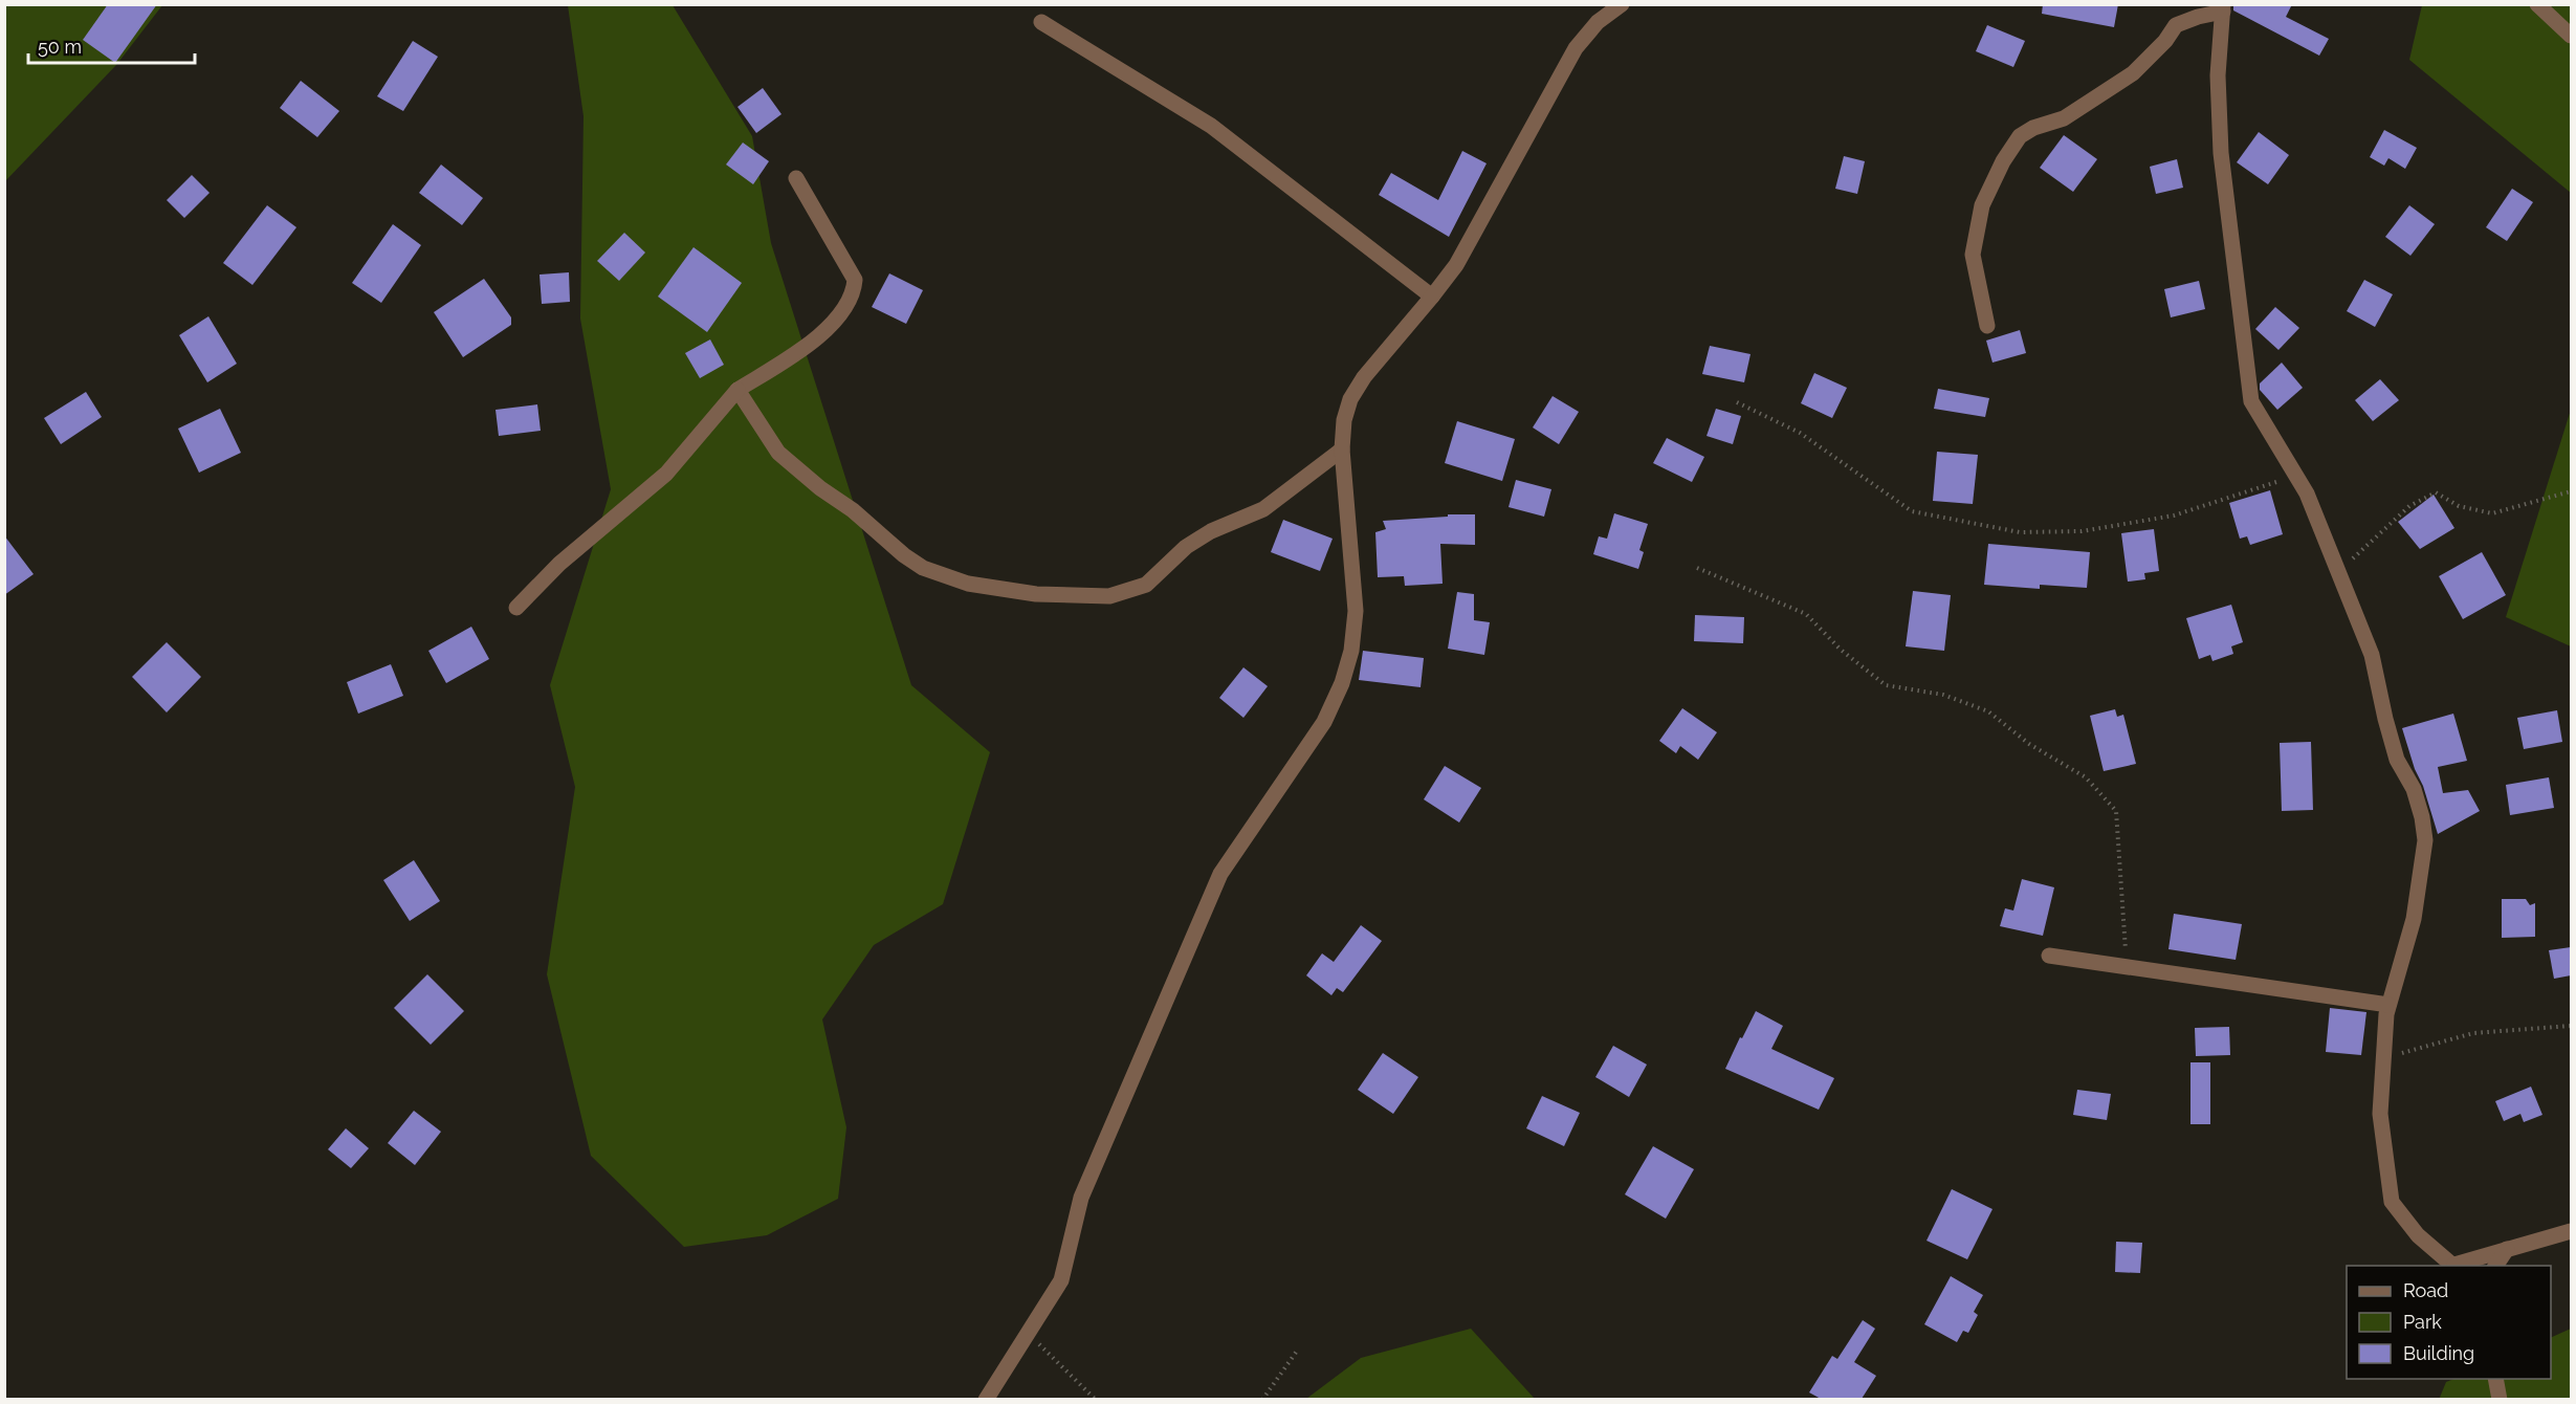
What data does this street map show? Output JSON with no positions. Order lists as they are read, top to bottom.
{
  "legend": ["Road", "Park", "Building"],
  "scale_bar": "50 m"
}
